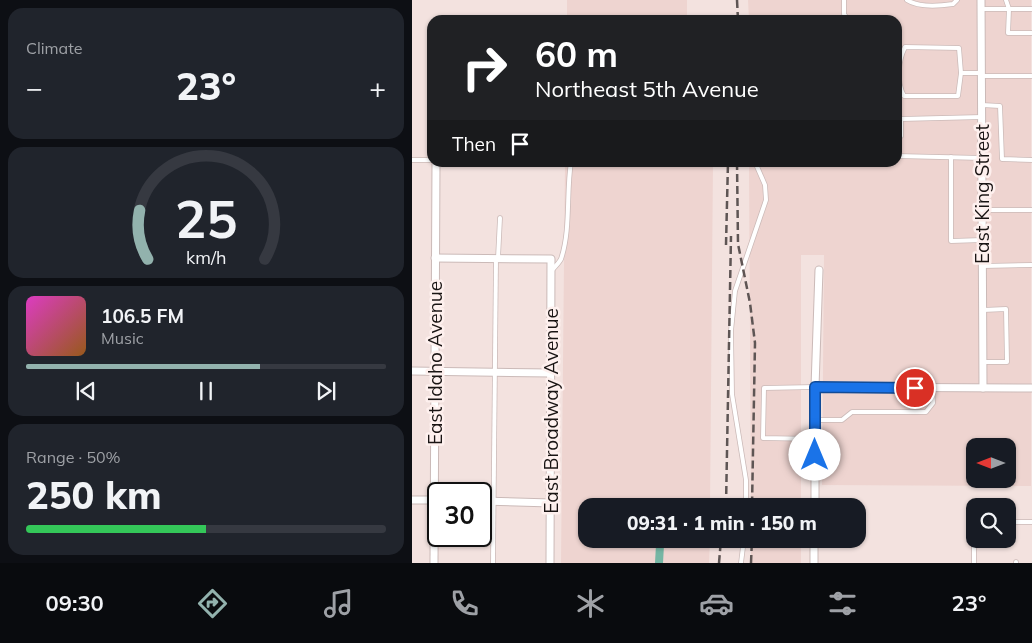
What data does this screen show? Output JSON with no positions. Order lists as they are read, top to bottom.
{
  "streets": {
    "street": ["East King Street", "East Idaho Avenue", "East Broadway Avenue"]
  },
  "north": "left",
  "page": {
    "tile": [
      "Climate",
      ["Range · 50%", "250 km"]
    ],
    "turn": ["60 m", "Northeast 5th Avenue"],
    "heat": ["−", "23°", "+"],
    "then": "Then",
    "song": ["106.5 FM", "Music"],
    "limit": "30",
    "trip": "09:31 · 1 min · 150 m",
    "tabs": ["09:30", "23°"],
    "gauge": ["25", "km/h"]
  }
}
